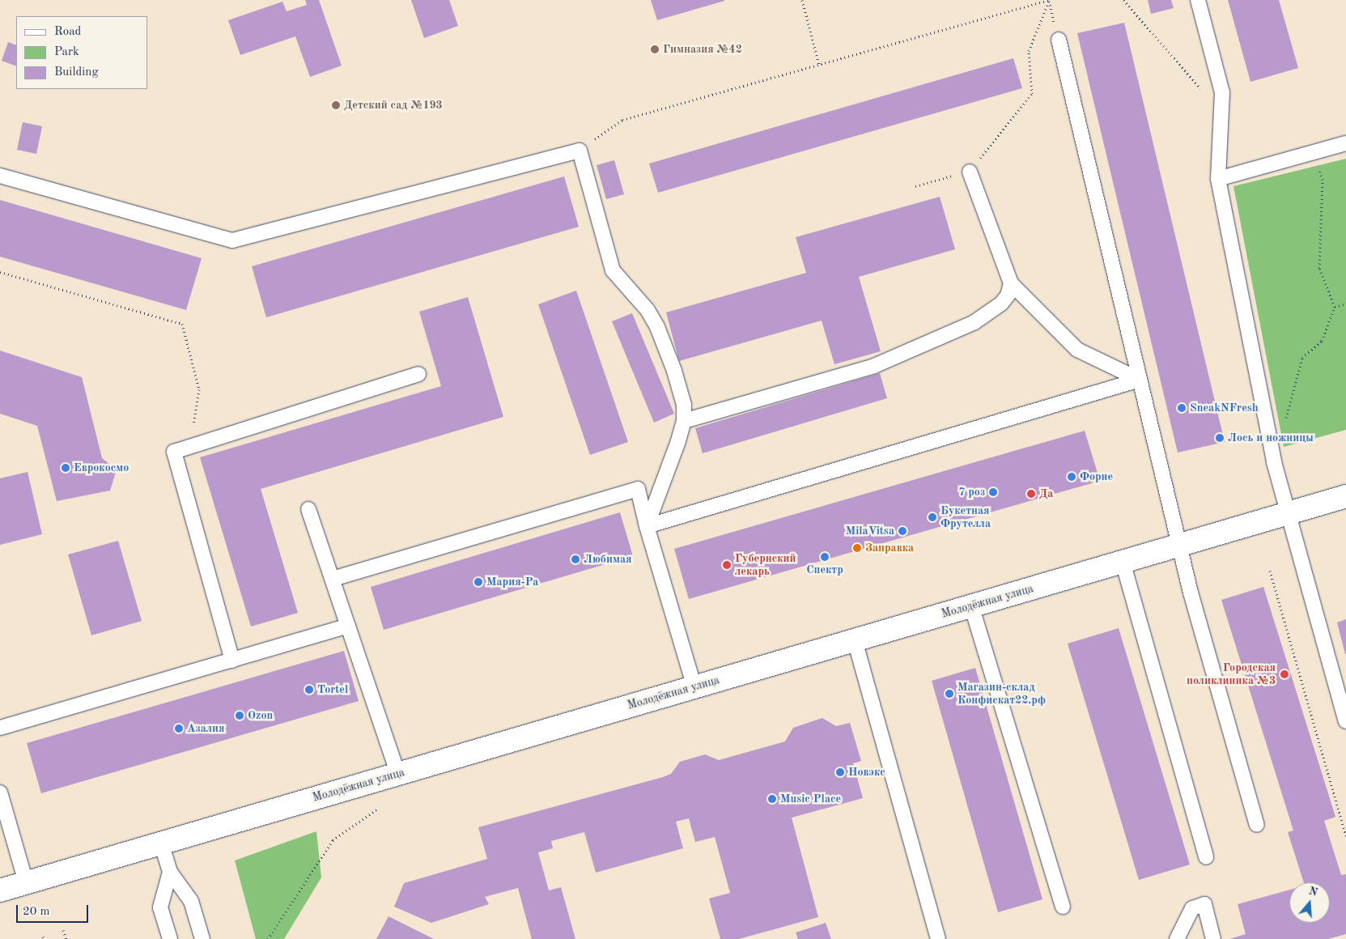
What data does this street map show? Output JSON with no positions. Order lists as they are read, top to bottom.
{
  "streets": {
    "street": ["Молодёжная улица"]
  },
  "places": [
    "Гимназия №42",
    "Детский сад №193",
    "SneakNFresh",
    "Лось и ножницы",
    "Еврокосмо",
    "Форне",
    "7 роз",
    "Да",
    "Букетная Фрутелла",
    "MilaVitsa",
    "Заправка",
    "Спектр",
    "Любимая",
    "Губернский лекарь",
    "Мария-Ра",
    "Городская поликлиника №3",
    "Tortel",
    "Магазин-склад Конфискат22.рф",
    "Ozon",
    "Азалия",
    "Новэкс",
    "Music Place"
  ],
  "legend": ["Road", "Park", "Building"],
  "scale_bar": "20 m",
  "north": "top"
}
